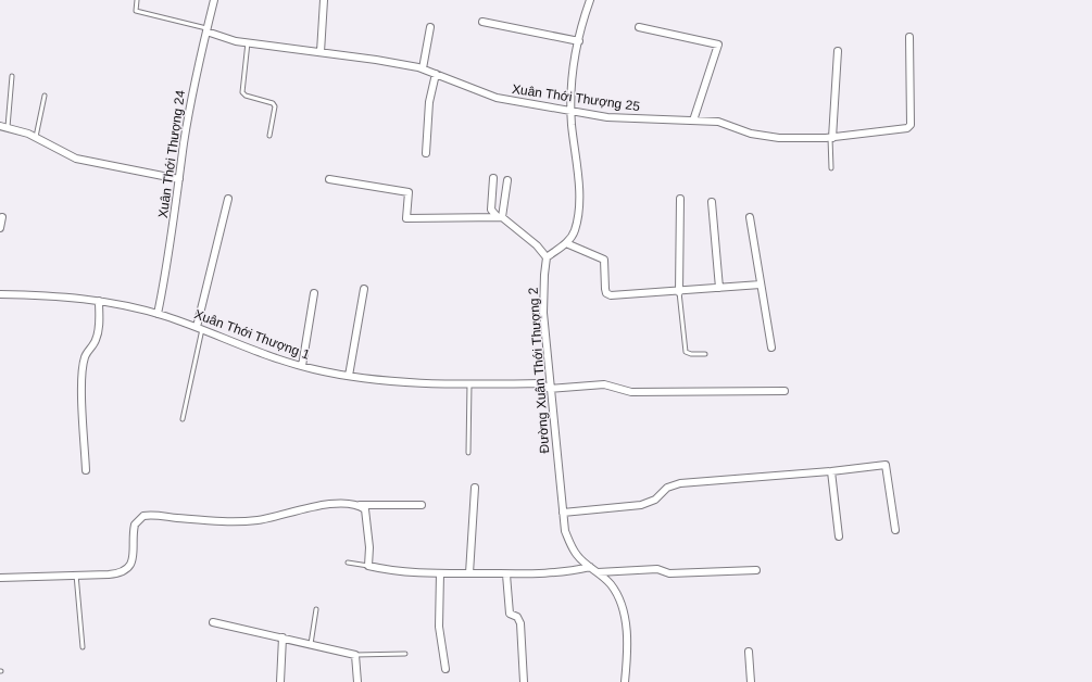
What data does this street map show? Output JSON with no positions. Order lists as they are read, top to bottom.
{
  "streets": {
    "street": [
      "Xuân Thới Thượng 25",
      "Xuân Thới Thượng 24",
      "Xuân Thới Thượng 1",
      "Đường Xuân Thới Thượng 2"
    ]
  },
  "crossings": [
    ["Xuân Thới Thượng 25", "Xuân Thới Thượng 24"],
    ["Xuân Thới Thượng 24", "Xuân Thới Thượng 1"],
    ["Xuân Thới Thượng 1", "Đường Xuân Thới Thượng 2"]
  ]
}
